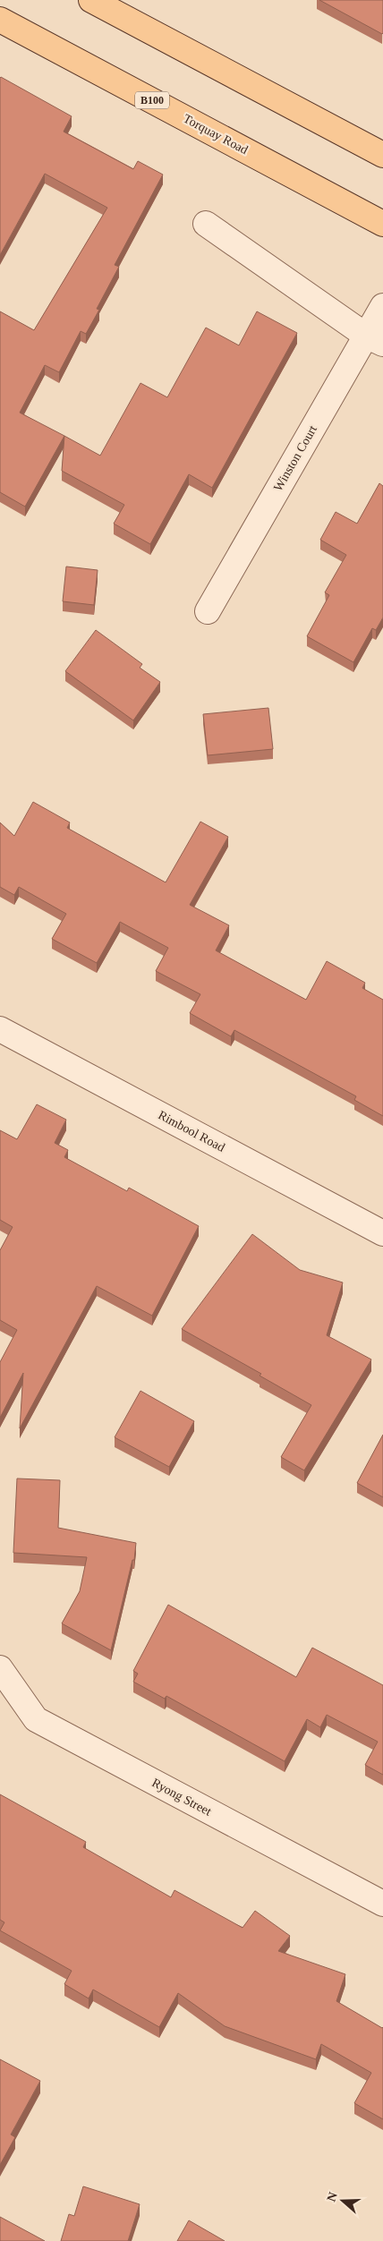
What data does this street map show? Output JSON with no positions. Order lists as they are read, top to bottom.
{
  "streets": {
    "main road": ["B100", "Torquay Road"],
    "street": ["Winston Court", "Rimbool Road", "Ryong Street"]
  },
  "north": "left"
}
